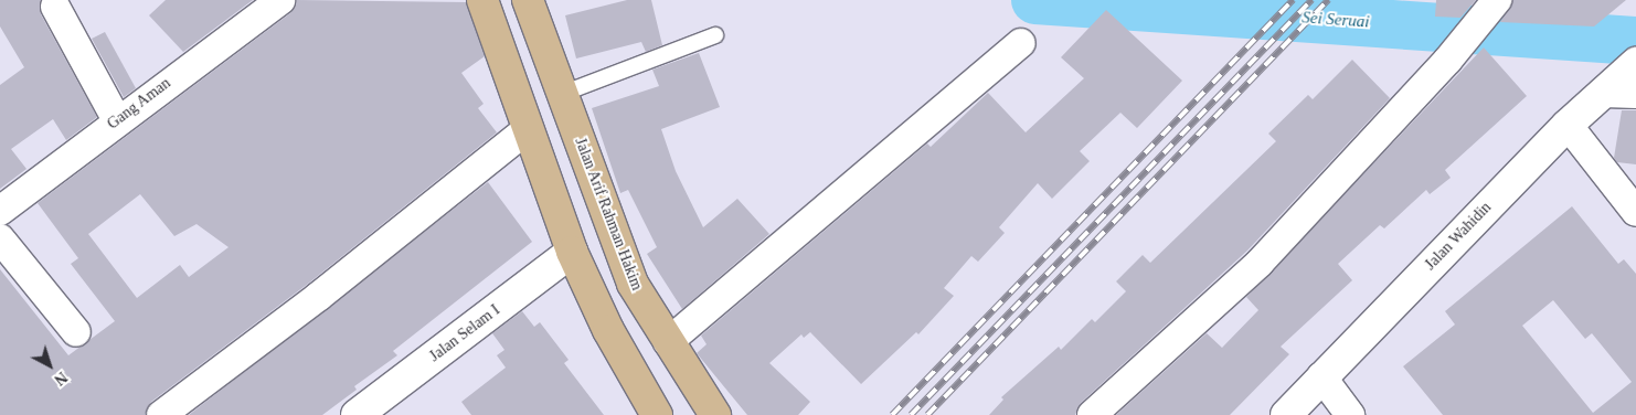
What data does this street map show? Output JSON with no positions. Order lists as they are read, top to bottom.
{
  "streets": {
    "main road": ["Jalan Arif Rahman Hakim"],
    "street": ["Gang Aman", "Jalan Wahidin", "Jalan Selam I"]
  },
  "water": ["Sei Seruai"],
  "north": "bottom right"
}
